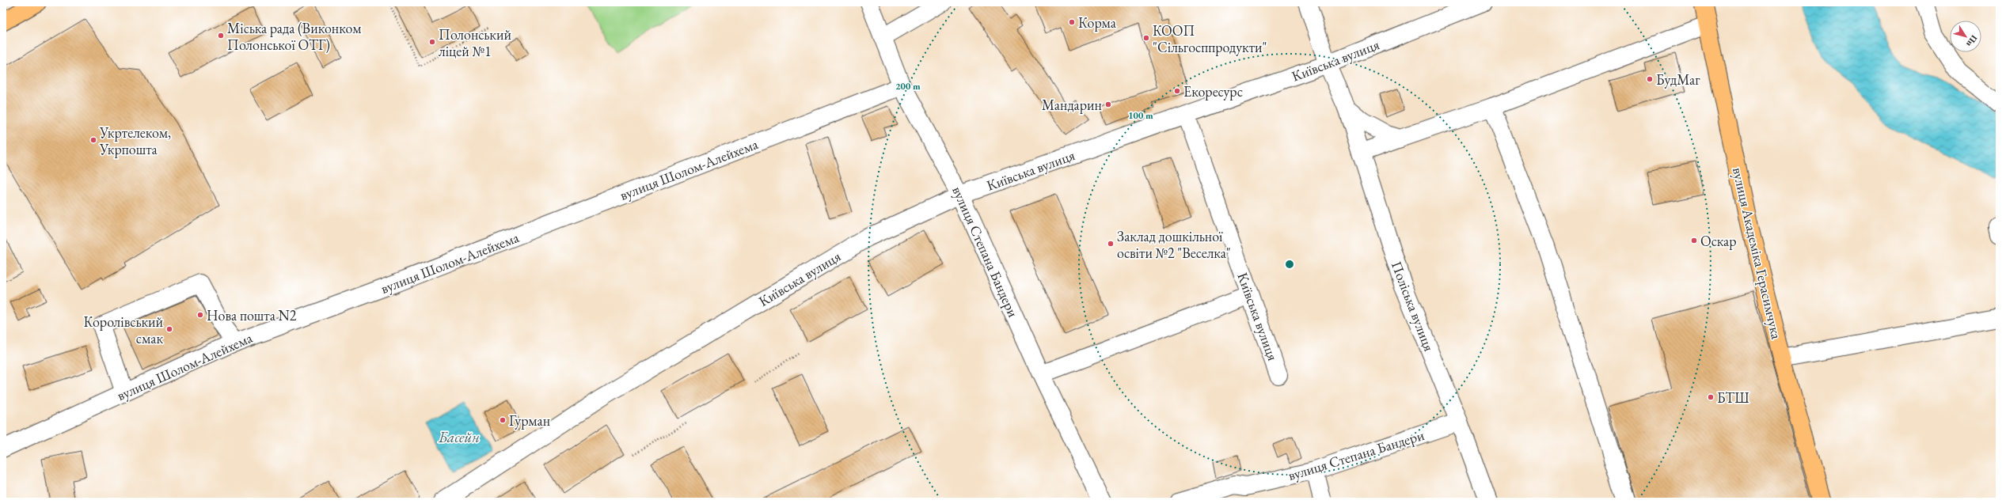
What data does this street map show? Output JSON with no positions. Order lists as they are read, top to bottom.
{
  "streets": {
    "main road": ["вулиця Академіка Герасимчука"],
    "street": [
      "Київська вулиця",
      "вулиця Шолом-Алейхема",
      "вулиця Степана Бандери",
      "Поліська вулиця"
    ]
  },
  "crossings": [
    ["Київська вулиця", "вулиця Степана Бандери"],
    ["Київська вулиця", "Поліська вулиця"],
    ["вулиця Шолом-Алейхема", "вулиця Степана Бандери"],
    ["вулиця Степана Бандери", "Поліська вулиця"]
  ],
  "water": ["Басейн"],
  "places": [
    "Корма",
    "Міська рада (Виконком Полонської ОТГ)",
    "КООП \"Сільгосппродукти\"",
    "Полонський ліцей №1",
    "БудМаг",
    "Екоресурс",
    "Мандарин",
    "Укртелеком, Укрпошта",
    "Оскар",
    "Заклад дошкільної освіти №2 \"Веселка\"",
    "Нова пошта N2",
    "Королівський смак",
    "БТШ",
    "Гурман"
  ],
  "north": "bottom right",
  "rings": ["200 m", "100 m"]
}
